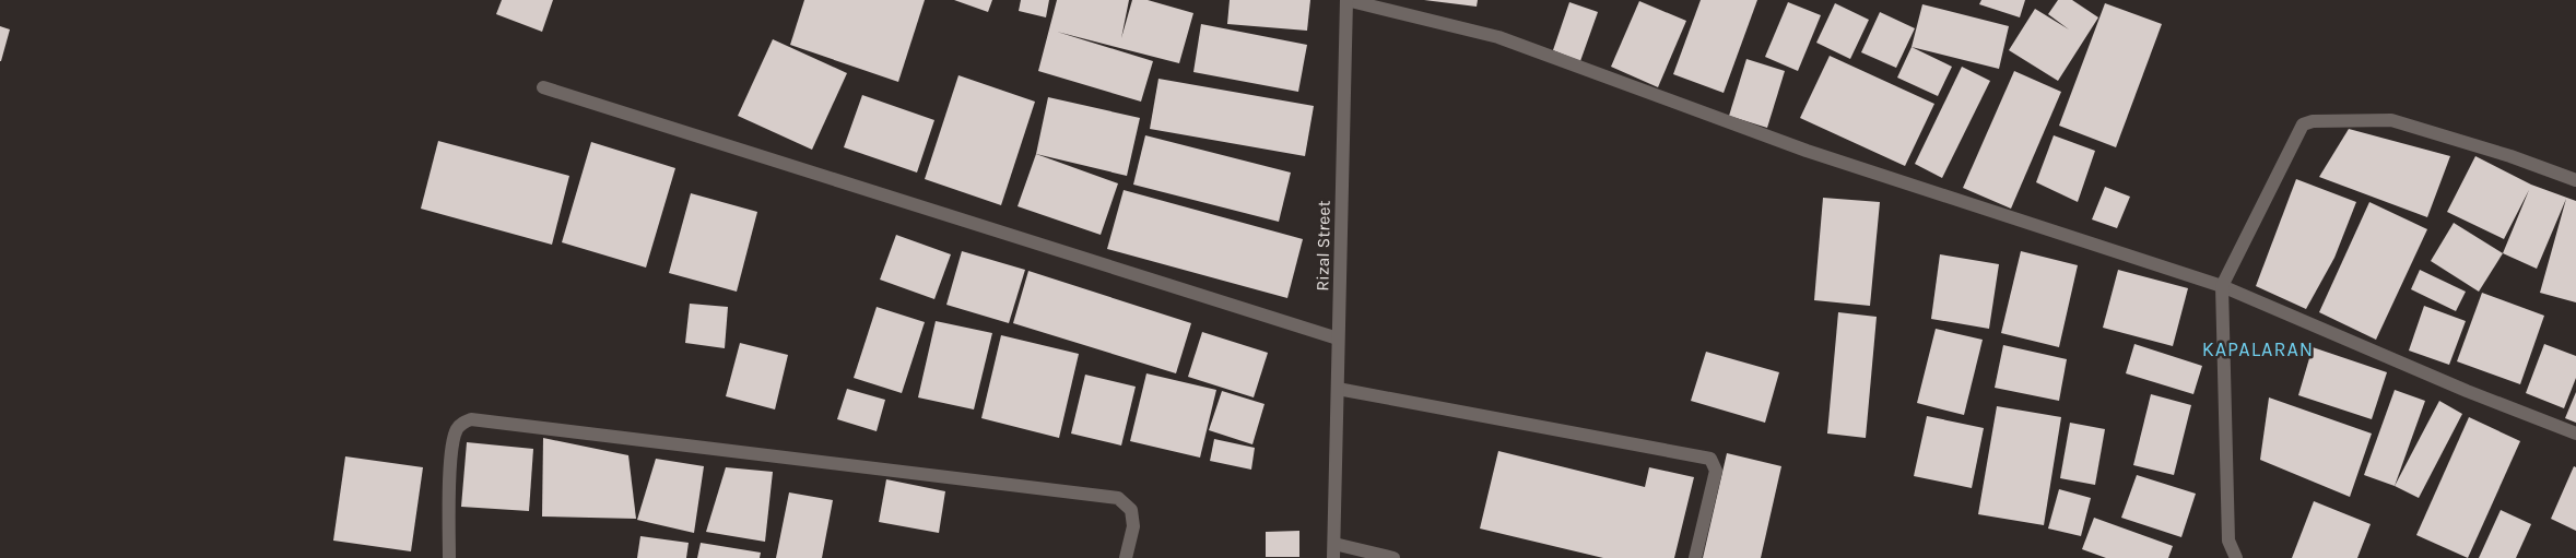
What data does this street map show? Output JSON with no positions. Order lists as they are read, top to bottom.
{
  "streets": {
    "street": ["Rizal Street"]
  },
  "districts": ["KAPALARAN"]
}
